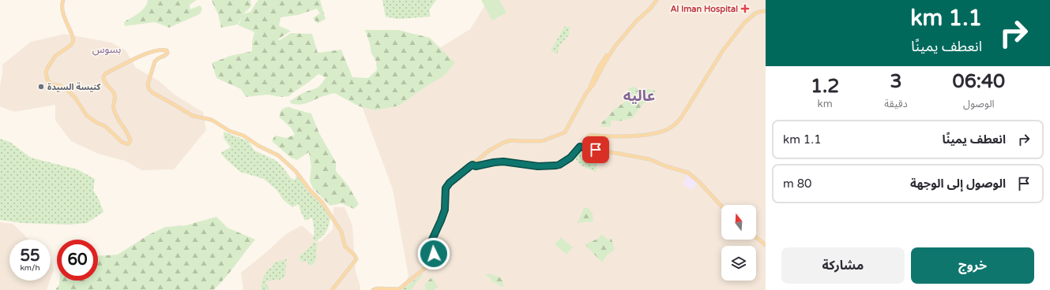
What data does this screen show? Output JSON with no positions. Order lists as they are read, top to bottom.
{
  "districts": ["بسوس", "عاليه"],
  "places": {
    "health": ["Al Iman Hospital"],
    "other": ["كنيسة السيدة"]
  },
  "north": "top",
  "page": {
    "turn": ["1.1 km", "انعطف يمينًا"],
    "eta": [
      "06:40",
      "الوصول",
      "3",
      "دقيقة",
      "1.2",
      "km"
    ],
    "list": [
      {
        "name": "انعطف يمينًا",
        "value": "1.1 km"
      },
      {
        "name": "الوصول إلى الوجهة",
        "value": "80 m"
      }
    ],
    "speed": "55 km/h",
    "limit": "60",
    "buttons": ["خروج", "مشاركة"]
  }
}
